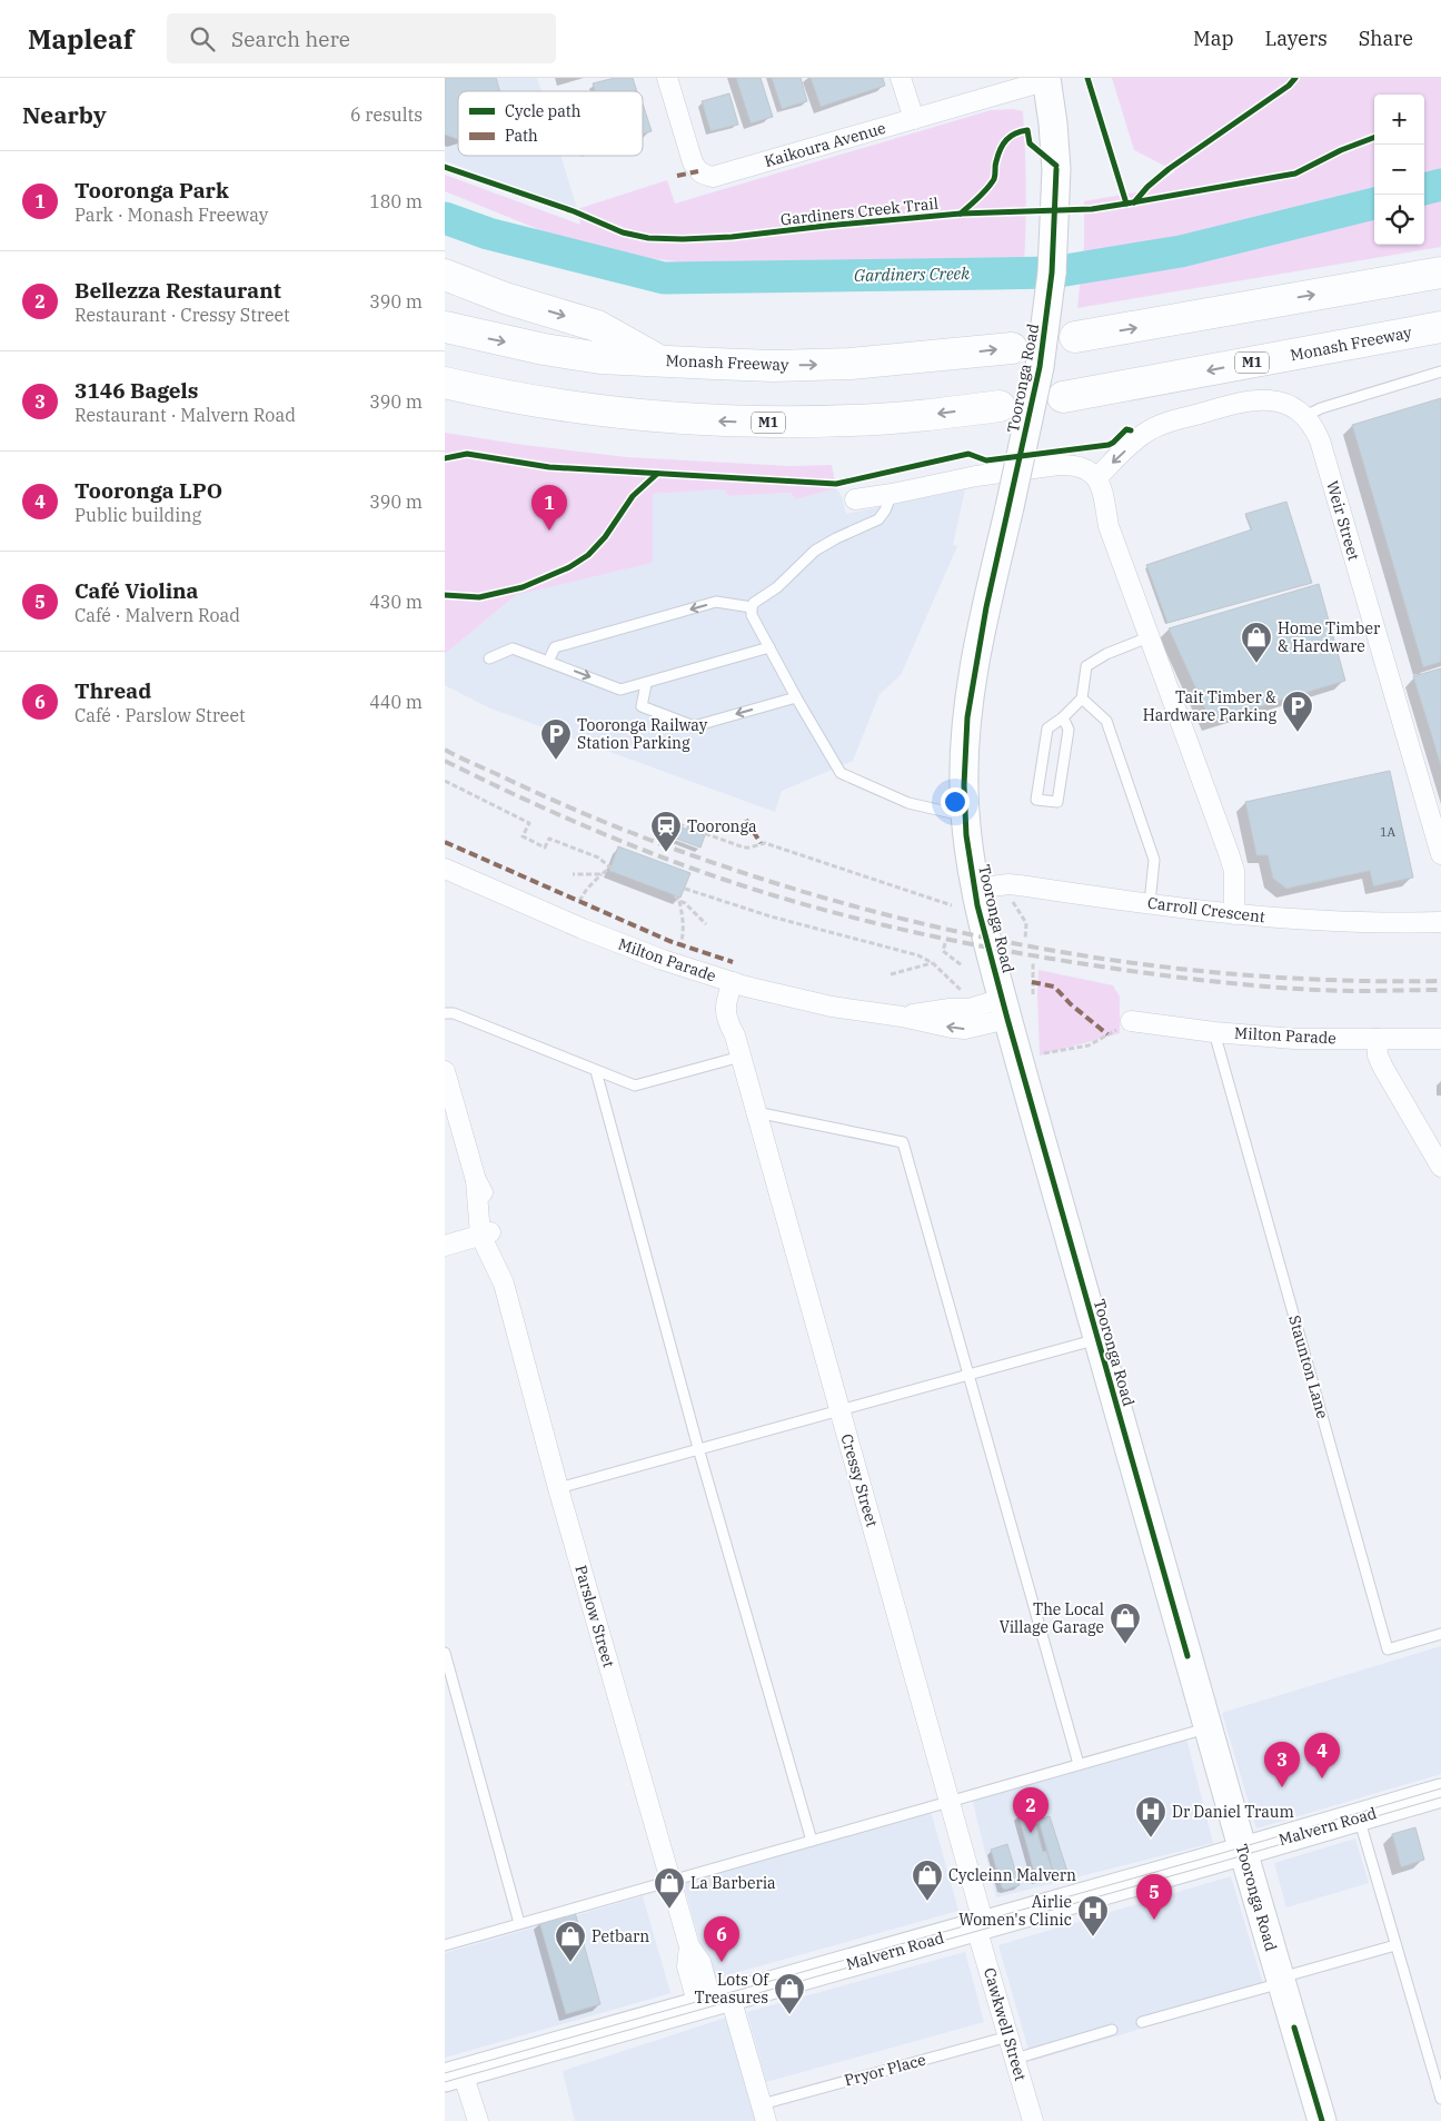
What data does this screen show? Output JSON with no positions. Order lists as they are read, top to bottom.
{
  "streets": {
    "highway": ["Monash Freeway", "M1"],
    "main road": ["Tooronga Road", "Malvern Road"],
    "street": [
      "Kaikoura Avenue",
      "Weir Street",
      "Carroll Crescent",
      "Milton Parade",
      "Cressy Street",
      "Parslow Street",
      "Cawkwell Street"
    ],
    "lane": ["Staunton Lane", "Pryor Place"],
    "cycle path": ["Gardiners Creek Trail"]
  },
  "crossings": [
    ["Kaikoura Avenue", "Tooronga Road"],
    ["Tooronga Road", "Carroll Crescent"],
    ["Tooronga Road", "Milton Parade"],
    ["Tooronga Road", "Malvern Road"],
    ["Milton Parade", "Staunton Lane"],
    ["Milton Parade", "Cressy Street"],
    ["Cressy Street", "Malvern Road"],
    ["Cressy Street", "Cawkwell Street"],
    ["Parslow Street", "Malvern Road"],
    ["Parslow Street", "Pryor Place"],
    ["Malvern Road", "Cawkwell Street"],
    ["Cawkwell Street", "Pryor Place"]
  ],
  "water": ["Gardiners Creek"],
  "places": {
    "shop": [
      "Home Timber & Hardware",
      "The Local Village Garage",
      "Cycleinn Malvern",
      "La Barberia",
      "Petbarn",
      "Lots Of Treasures"
    ],
    "parking": ["Tait Timber & Hardware Parking", "Tooronga Railway Station Parking"],
    "station": ["Tooronga"],
    "hospital": ["Dr Daniel Traum", "Airlie Women's Clinic"]
  },
  "house_numbers": ["1A"],
  "legend": ["Cycle path", "Path"],
  "page": {
    "header": "Mapleaf",
    "search": "Search here",
    "nav": ["Map", "Layers", "Share"],
    "heading": ["Nearby", "6 results"],
    "map_buttons": ["+", "−"],
    "list": [
      {
        "mark": "1",
        "name": "Tooronga Park",
        "note": "Park · Monash Freeway",
        "value": "180 m"
      },
      {
        "mark": "2",
        "name": "Bellezza Restaurant",
        "note": "Restaurant · Cressy Street",
        "value": "390 m"
      },
      {
        "mark": "3",
        "name": "3146 Bagels",
        "note": "Restaurant · Malvern Road",
        "value": "390 m"
      },
      {
        "mark": "4",
        "name": "Tooronga LPO",
        "note": "Public building",
        "value": "390 m"
      },
      {
        "mark": "5",
        "name": "Café Violina",
        "note": "Café · Malvern Road",
        "value": "430 m"
      },
      {
        "mark": "6",
        "name": "Thread",
        "note": "Café · Parslow Street",
        "value": "440 m"
      }
    ],
    "pins": [
      "1",
      "4",
      "3",
      "2",
      "5",
      "6"
    ]
  }
}
